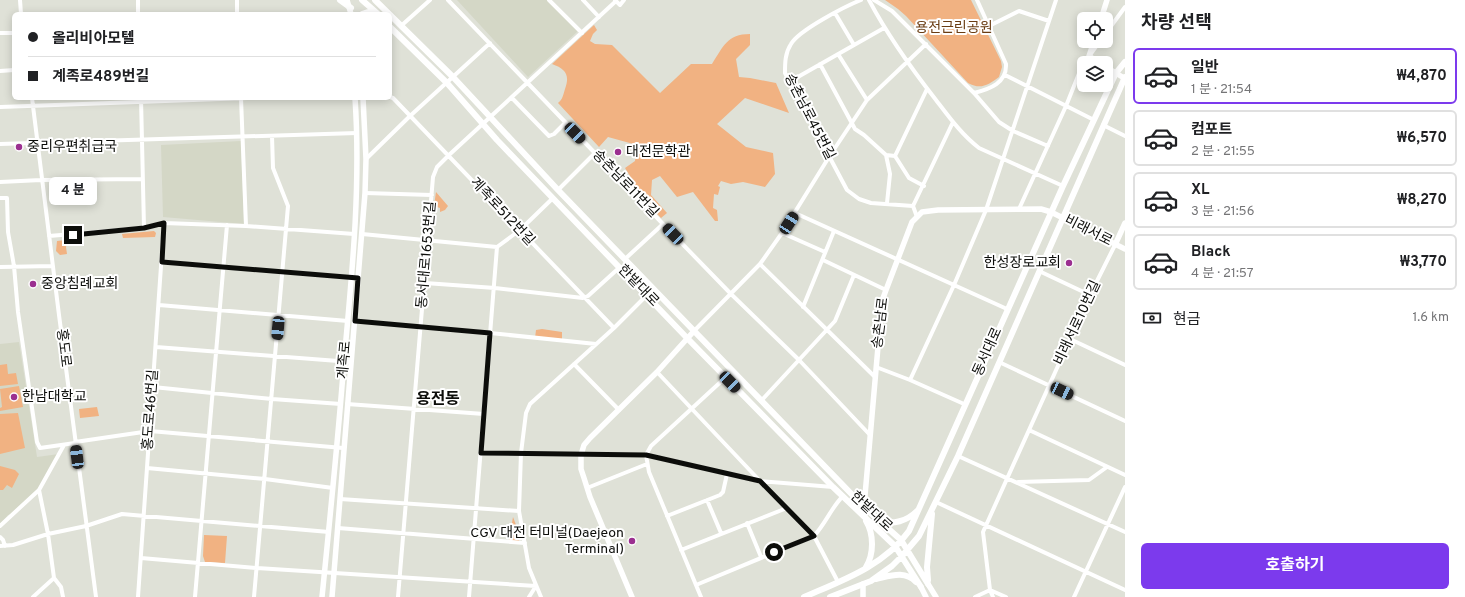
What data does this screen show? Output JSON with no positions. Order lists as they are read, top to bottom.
{
  "streets": {
    "main road": [
      "비래서로",
      "한밭대로",
      "송촌남로",
      "동서대로",
      "계족로"
    ],
    "street": [
      "송촌남로45번길",
      "송촌남로11번길",
      "계족로512번길",
      "동서대로1653번길",
      "비래서로10번길",
      "홍도로",
      "홍도로46번길"
    ]
  },
  "crossings": [
    ["송촌남로11번길", "동서대로1653번길"],
    ["송촌남로11번길", "송촌남로"],
    ["계족로512번길", "동서대로1653번길"],
    ["비래서로", "비래서로10번길"],
    ["비래서로", "동서대로"],
    ["동서대로1653번길", "한밭대로"],
    ["한밭대로", "송촌남로"],
    ["한밭대로", "동서대로"]
  ],
  "districts": ["용전동"],
  "parks": ["용전근린공원"],
  "places": [
    "중리우편취급국",
    "대전문학관",
    "한성장로교회",
    "중앙침례교회",
    "한남대학교",
    "CGV 대전 터미널(Daejeon Terminal)"
  ],
  "page": {
    "heading": "차량 선택",
    "banner": ["올리비아모텔", "계족로489번길"],
    "list": [
      {
        "name": "일반",
        "note": "1 분 · 21:54",
        "value": "₩4,870"
      },
      {
        "name": "컴포트",
        "note": "2 분 · 21:55",
        "value": "₩6,570"
      },
      {
        "name": "XL",
        "note": "3 분 · 21:56",
        "value": "₩8,270"
      },
      {
        "name": "Black",
        "note": "4 분 · 21:57",
        "value": "₩3,770"
      }
    ],
    "bubble": "4 분",
    "pay": ["현금", "1.6 km"],
    "buttons": "호출하기"
  }
}
